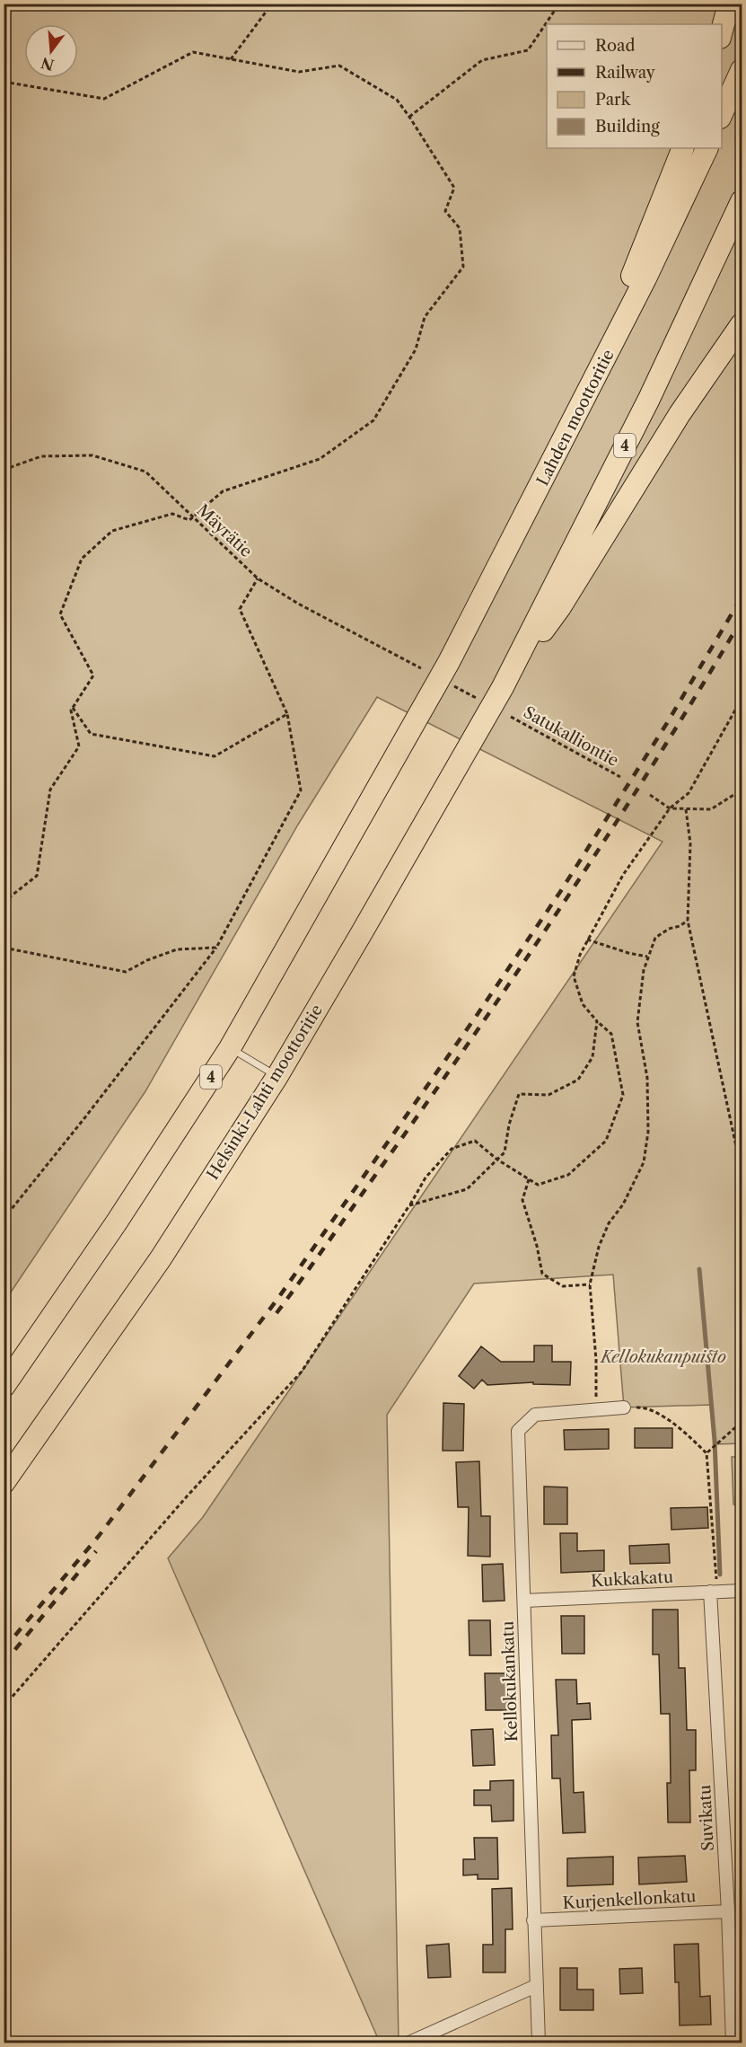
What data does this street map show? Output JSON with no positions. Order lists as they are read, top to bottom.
{
  "streets": {
    "highway": ["Lahden moottoritie", "4", "Helsinki-Lahti moottoritie"],
    "street": [
      "Kukkakatu",
      "Kellokukankatu",
      "Suvikatu",
      "Kurjenkellonkatu"
    ],
    "path": ["Mäyrätie", "Satukalliontie"]
  },
  "crossings": [
    ["Lahden moottoritie", "4"],
    ["4", "Helsinki-Lahti moottoritie"],
    ["Kukkakatu", "Kellokukankatu"],
    ["Kukkakatu", "Suvikatu"],
    ["Kellokukankatu", "Kurjenkellonkatu"],
    ["Suvikatu", "Kurjenkellonkatu"]
  ],
  "parks": ["Kellokukanpuisto"],
  "legend": [
    "Road",
    "Railway",
    "Park",
    "Building"
  ],
  "north": "bottom"
}
